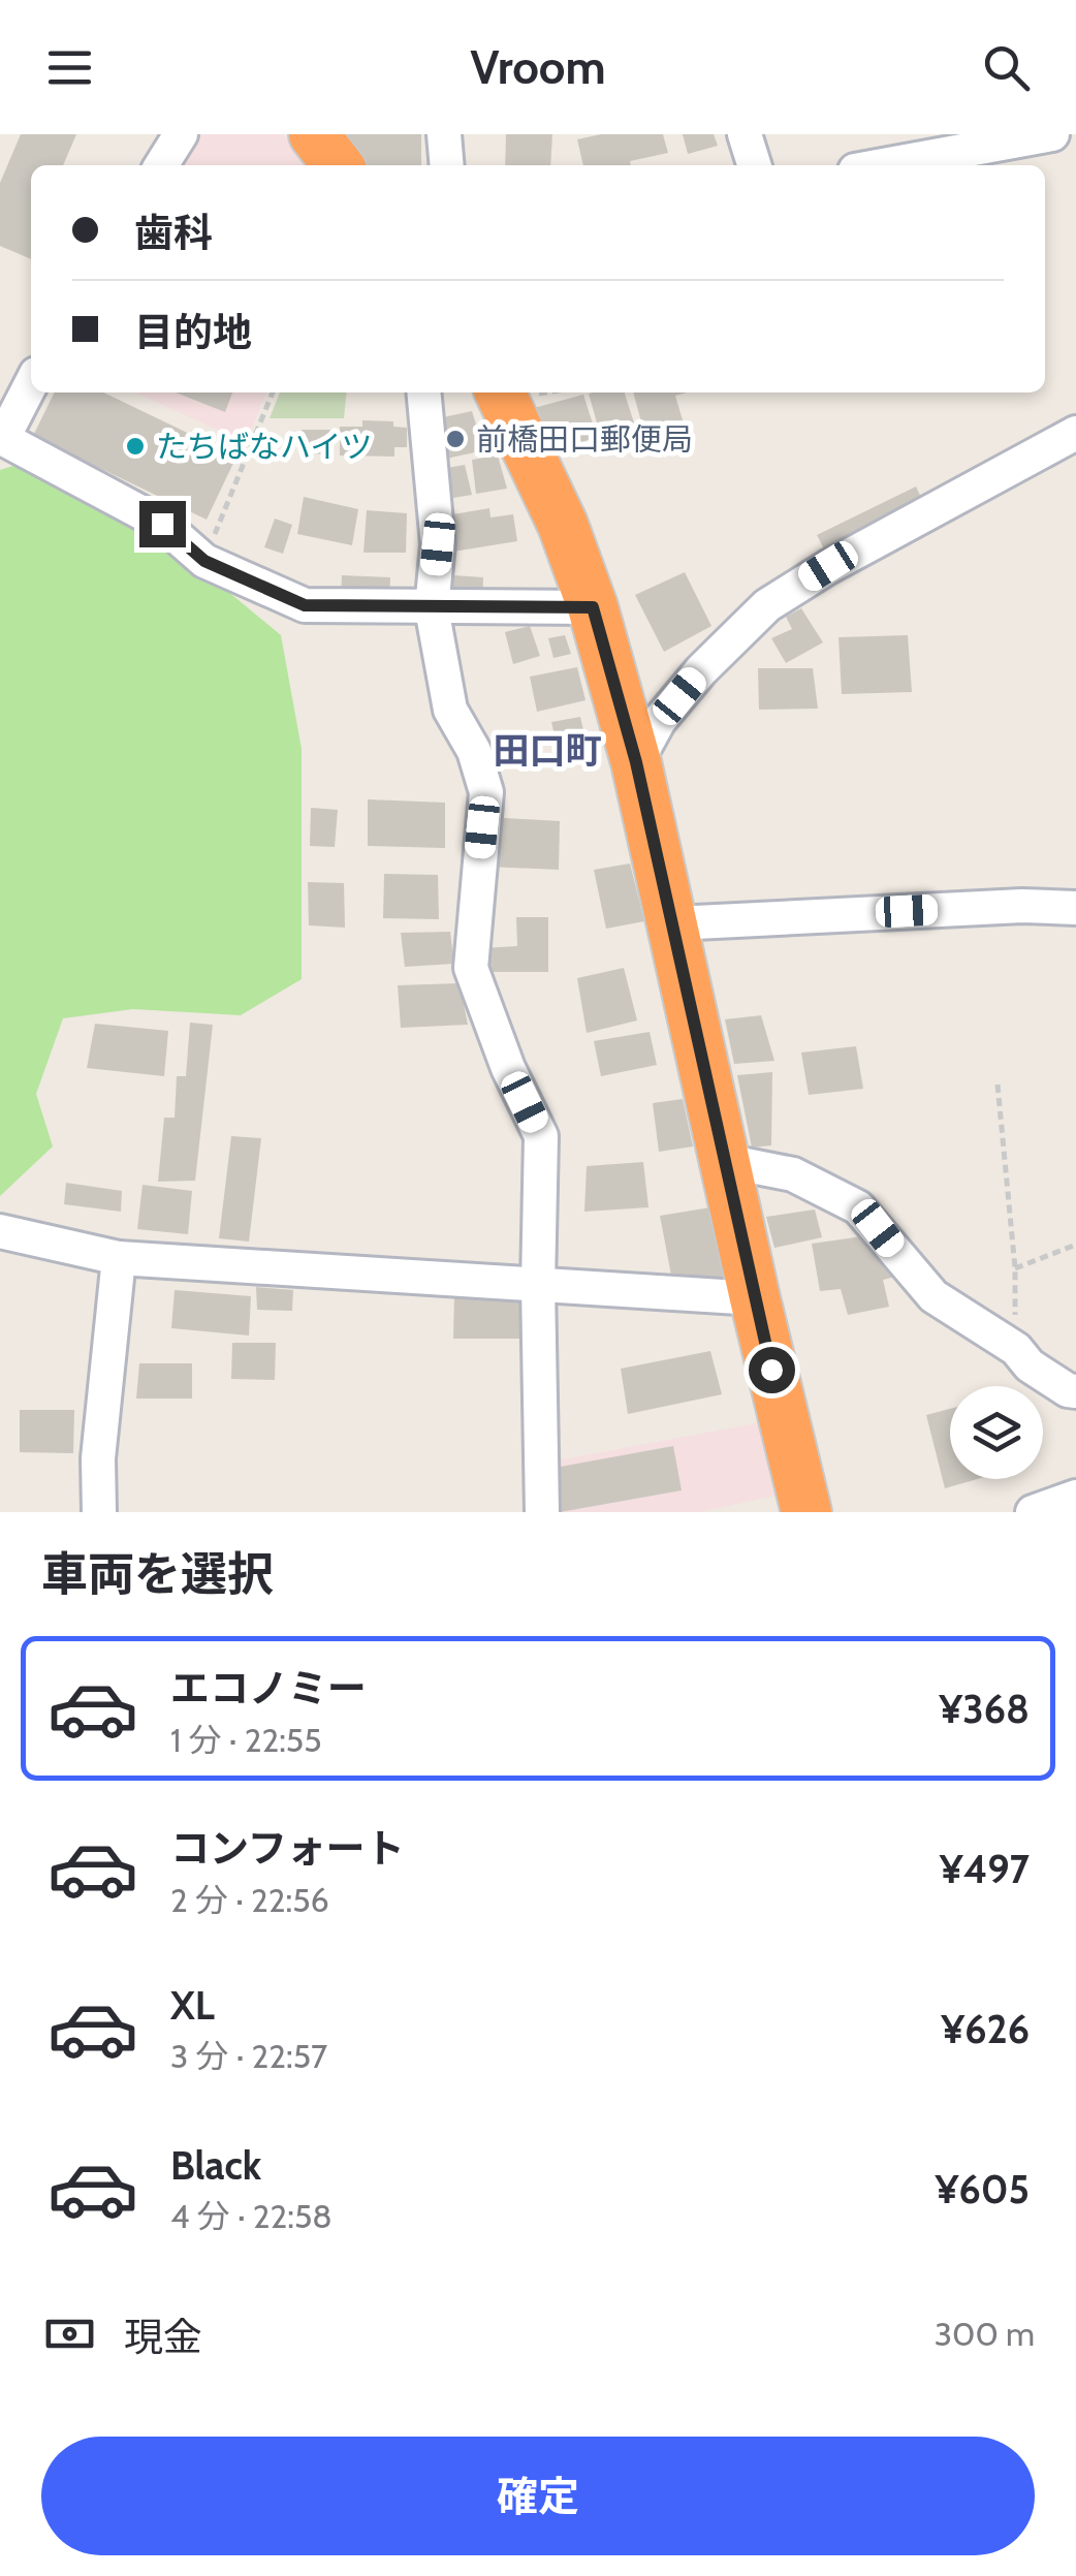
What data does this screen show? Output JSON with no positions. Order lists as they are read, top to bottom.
{
  "districts": ["田口町"],
  "places": ["前橋田口郵便局", "たちばなハイツ"],
  "page": {
    "header": "Vroom",
    "banner": ["歯科", "目的地"],
    "heading": "車両を選択",
    "list": [
      {
        "name": "エコノミー",
        "note": "1 分 · 22:55",
        "value": "¥368"
      },
      {
        "name": "コンフォート",
        "note": "2 分 · 22:56",
        "value": "¥497"
      },
      {
        "name": "XL",
        "note": "3 分 · 22:57",
        "value": "¥626"
      },
      {
        "name": "Black",
        "note": "4 分 · 22:58",
        "value": "¥605"
      }
    ],
    "pay": ["現金", "300 m"],
    "buttons": "確定"
  }
}
